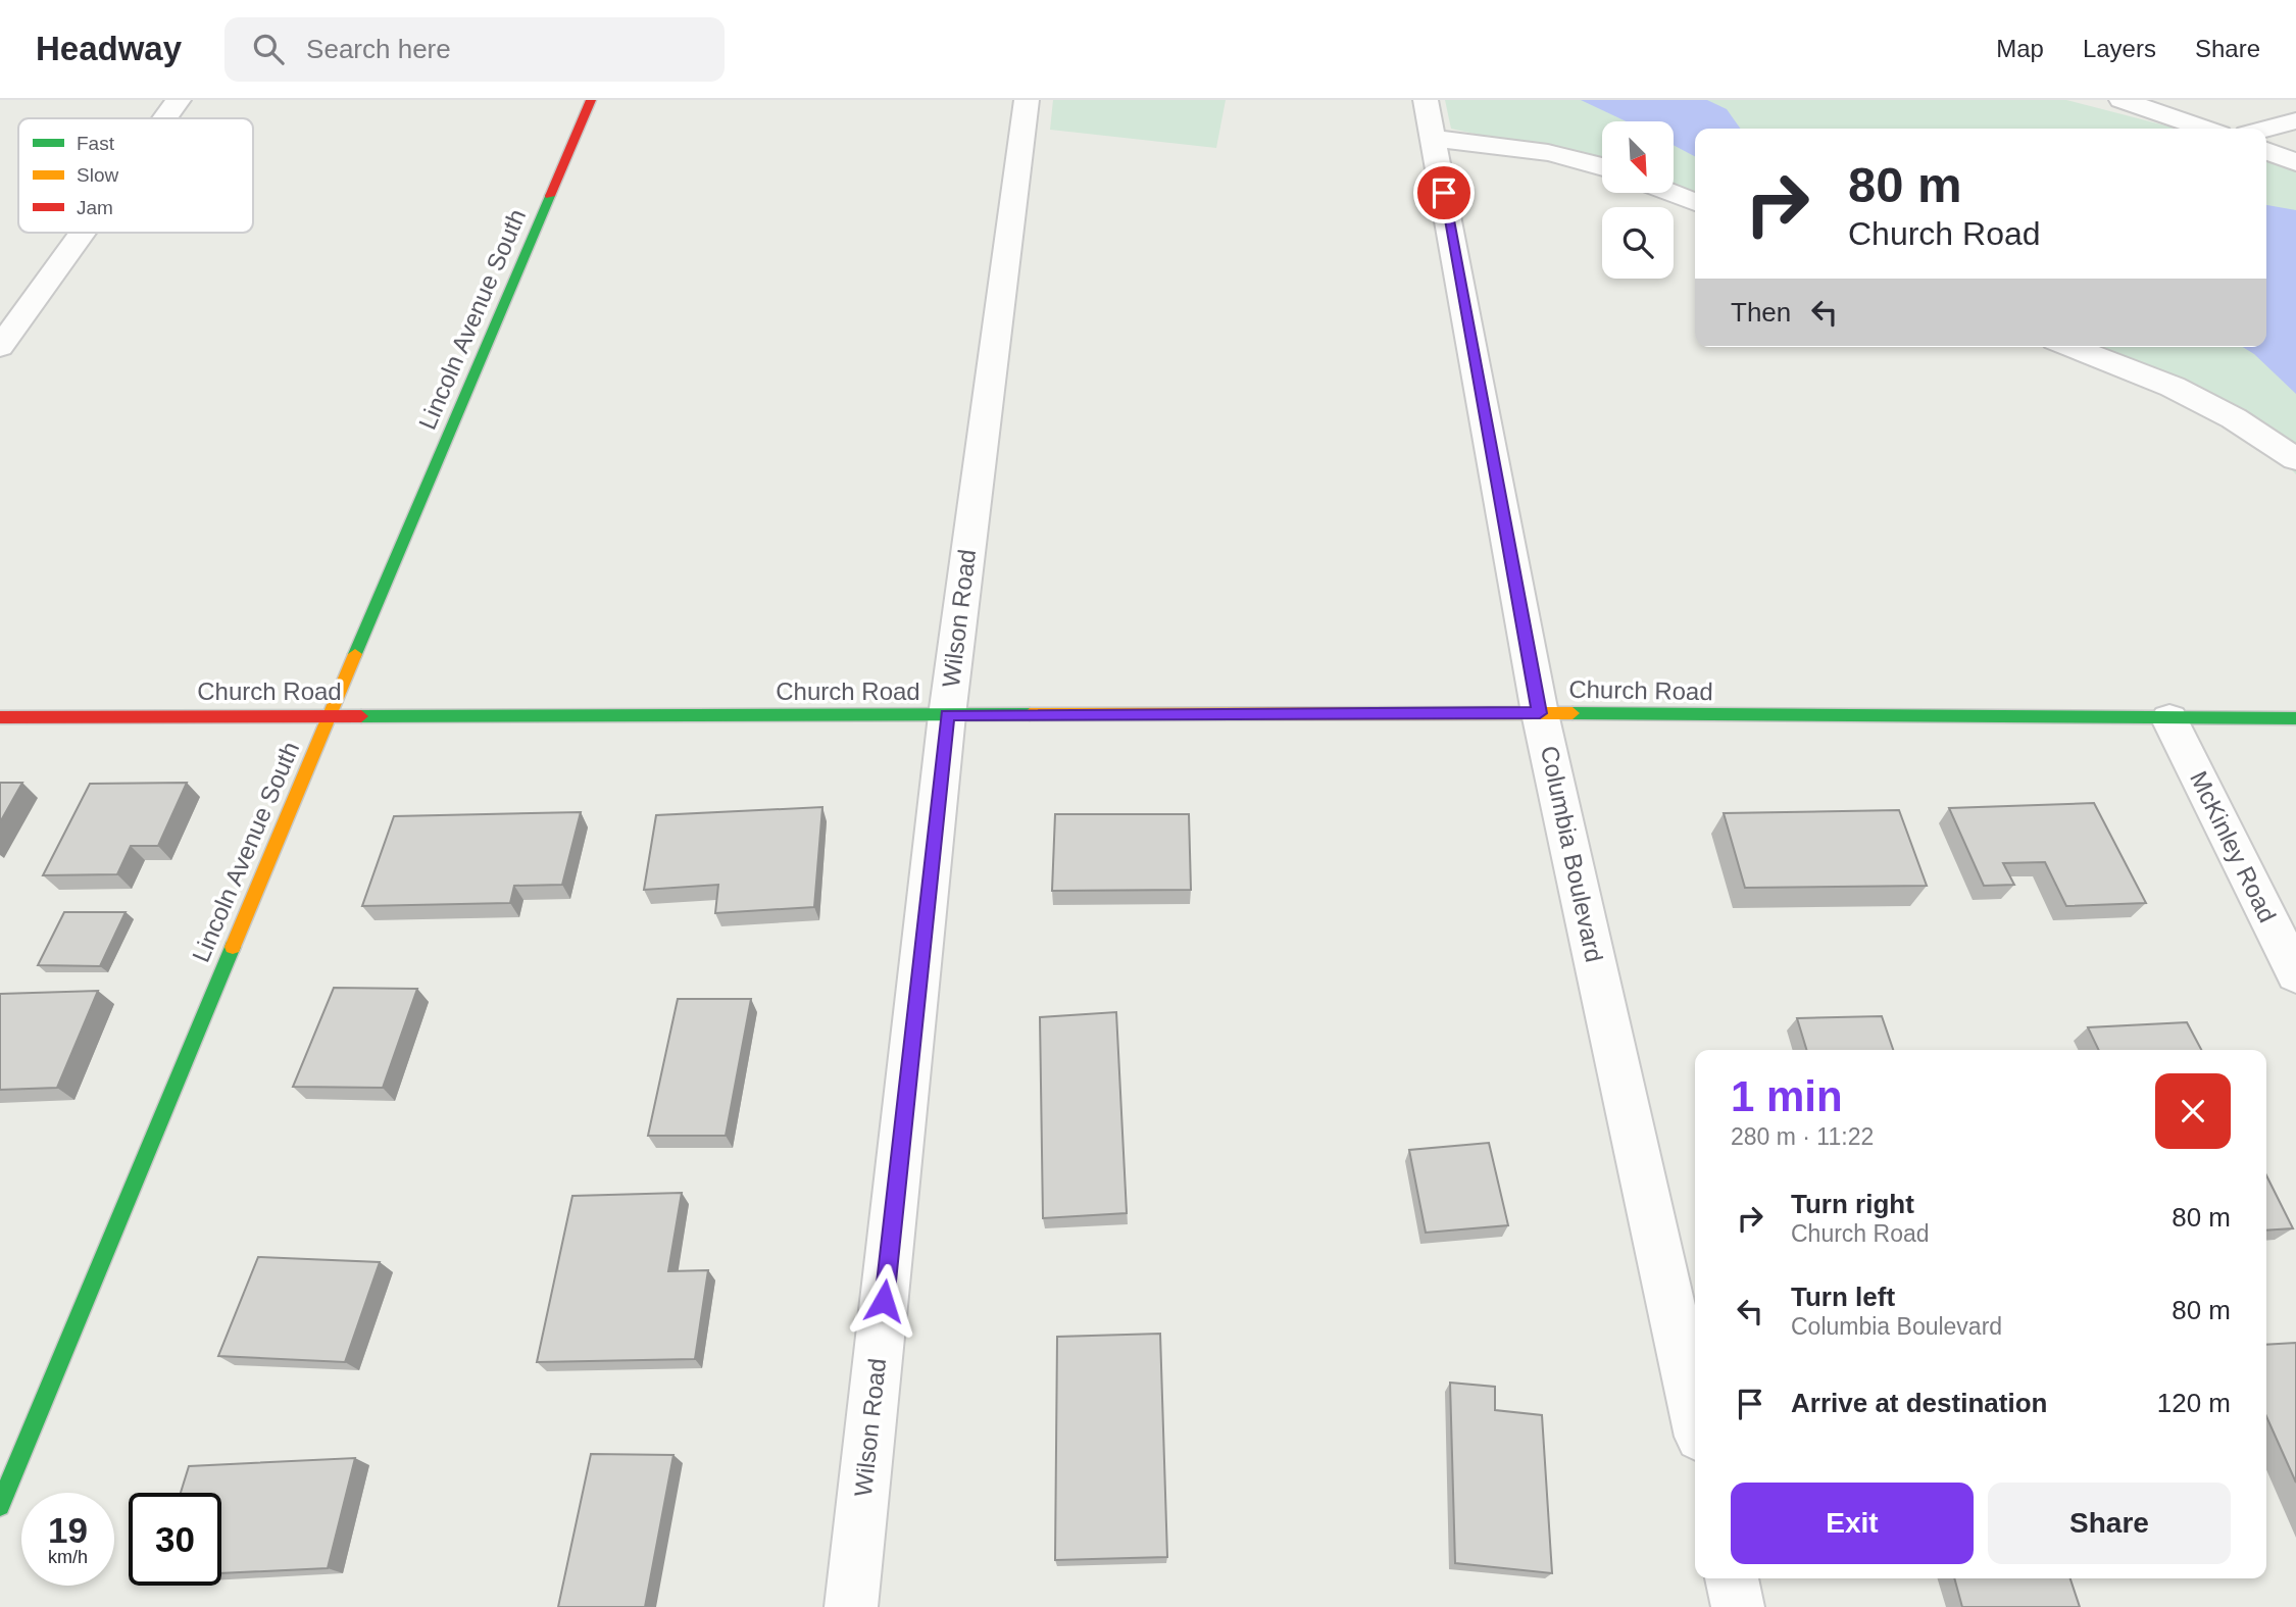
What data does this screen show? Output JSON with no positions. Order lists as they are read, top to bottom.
{
  "streets": {
    "main road": ["Lincoln Avenue South", "Church Road"],
    "street": ["Wilson Road", "McKinley Road", "Columbia Boulevard"]
  },
  "crossings": [
    ["Lincoln Avenue South", "Church Road"],
    ["Wilson Road", "Church Road"],
    ["Church Road", "McKinley Road"],
    ["Church Road", "Columbia Boulevard"]
  ],
  "legend": ["Fast", "Slow", "Jam"],
  "north": "bottom right",
  "page": {
    "header": "Headway",
    "search": "Search here",
    "nav": ["Map", "Layers", "Share"],
    "turn": ["80 m", "Church Road"],
    "then": "Then",
    "heading": ["1 min", "280 m · 11:22"],
    "list": [
      {
        "name": "Turn right",
        "note": "Church Road",
        "value": "80 m"
      },
      {
        "name": "Turn left",
        "note": "Columbia Boulevard",
        "value": "80 m"
      },
      {
        "name": "Arrive at destination",
        "value": "120 m"
      }
    ],
    "buttons": ["Exit", "Share"],
    "speed": "19 km/h",
    "limit": "30"
  }
}
